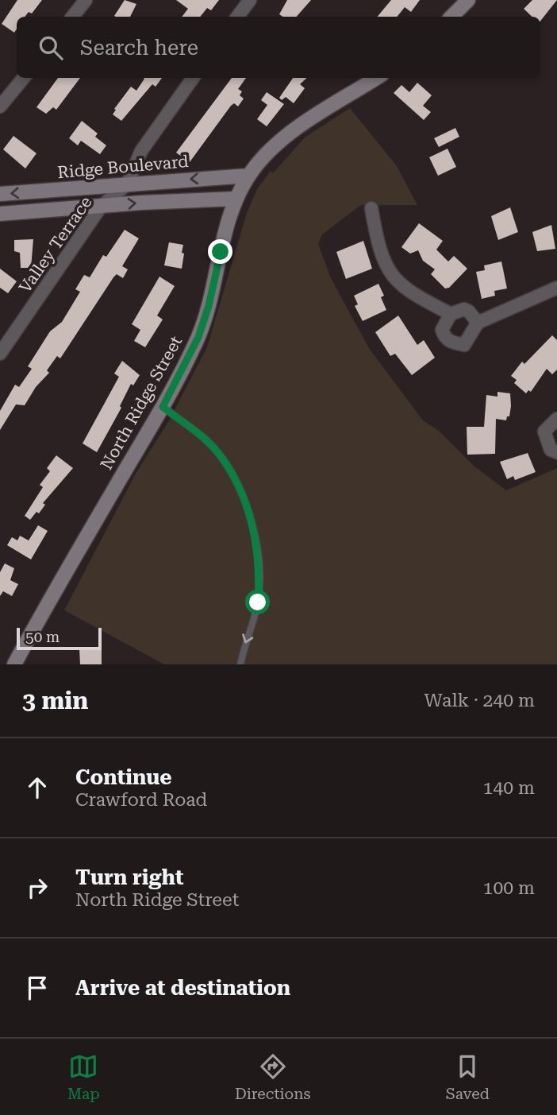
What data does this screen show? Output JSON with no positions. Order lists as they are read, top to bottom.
{
  "streets": {
    "street": ["Ridge Boulevard", "Valley Terrace", "North Ridge Street"]
  },
  "crossings": [
    ["Ridge Boulevard", "Valley Terrace"],
    ["Ridge Boulevard", "North Ridge Street"]
  ],
  "scale_bar": "50 m",
  "page": {
    "search": "Search here",
    "scale": "50 m",
    "heading": ["3 min", "Walk · 240 m"],
    "list": [
      ["Continue", "Crawford Road", "140 m"],
      ["Turn right", "North Ridge Street", "100 m"],
      "Arrive at destination"
    ],
    "nav": ["Map", "Directions", "Saved"]
  }
}
